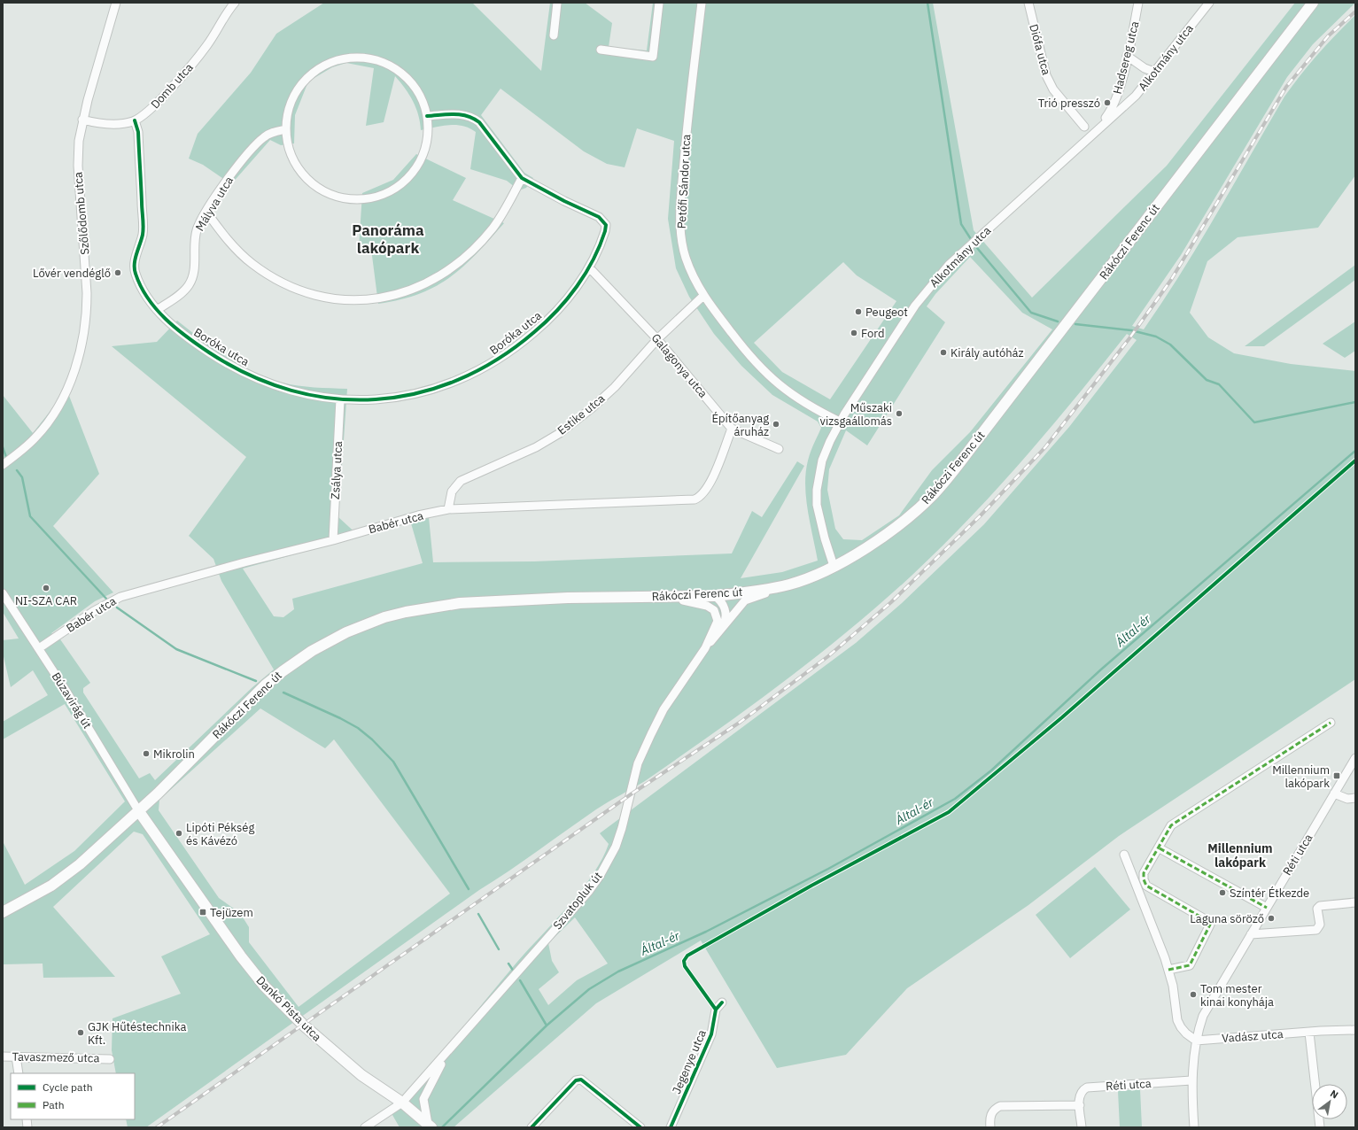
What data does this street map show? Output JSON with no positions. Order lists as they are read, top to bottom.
{
  "streets": {
    "main road": ["Rákóczi Ferenc út", "Dankó Pista utca"],
    "street": [
      "Diófa utca",
      "Hadsereg utca",
      "Alkotmány utca",
      "Domb utca",
      "Petőfi Sándor utca",
      "Mályva utca",
      "Szőlődomb utca",
      "Boróka utca",
      "Galagonya utca",
      "Estike utca",
      "Zsálya utca",
      "Babér utca",
      "Búzavirág út",
      "Réti utca",
      "Szvatopluk út",
      "Vadász utca",
      "Tavaszmező utca",
      "Jegenye utca"
    ]
  },
  "crossings": [
    ["Hadsereg utca", "Alkotmány utca"],
    ["Alkotmány utca", "Petőfi Sándor utca"],
    ["Alkotmány utca", "Rákóczi Ferenc út"],
    ["Domb utca", "Szőlődomb utca"],
    ["Domb utca", "Boróka utca"],
    ["Petőfi Sándor utca", "Estike utca"],
    ["Mályva utca", "Boróka utca"],
    ["Rákóczi Ferenc út", "Búzavirág út"],
    ["Rákóczi Ferenc út", "Szvatopluk út"],
    ["Rákóczi Ferenc út", "Dankó Pista utca"],
    ["Boróka utca", "Galagonya utca"],
    ["Boróka utca", "Zsálya utca"],
    ["Galagonya utca", "Estike utca"],
    ["Galagonya utca", "Babér utca"],
    ["Estike utca", "Babér utca"],
    ["Zsálya utca", "Babér utca"],
    ["Babér utca", "Búzavirág út"],
    ["Búzavirág út", "Dankó Pista utca"],
    ["Réti utca", "Vadász utca"],
    ["Szvatopluk út", "Dankó Pista utca"]
  ],
  "districts": ["Panoráma lakópark", "Millennium lakópark"],
  "water": ["Által-ér"],
  "places": {
    "other": [
      "Trió presszó",
      "Lővér vendéglő",
      "Peugeot",
      "Ford",
      "Király autóház",
      "Műszaki vizsgaállomás",
      "Építőanyag áruház",
      "NI-SZA CAR",
      "Mikrolin",
      "Lipóti Pékség és Kávézó",
      "Színtér Étkezde",
      "Laguna söröző",
      "Tom mester kinai konyhája",
      "GJK Hűtéstechnika Kft."
    ],
    "transit": ["Millennium lakópark", "Tejüzem"]
  },
  "legend": ["Cycle path", "Path"],
  "north": "top right"
}
